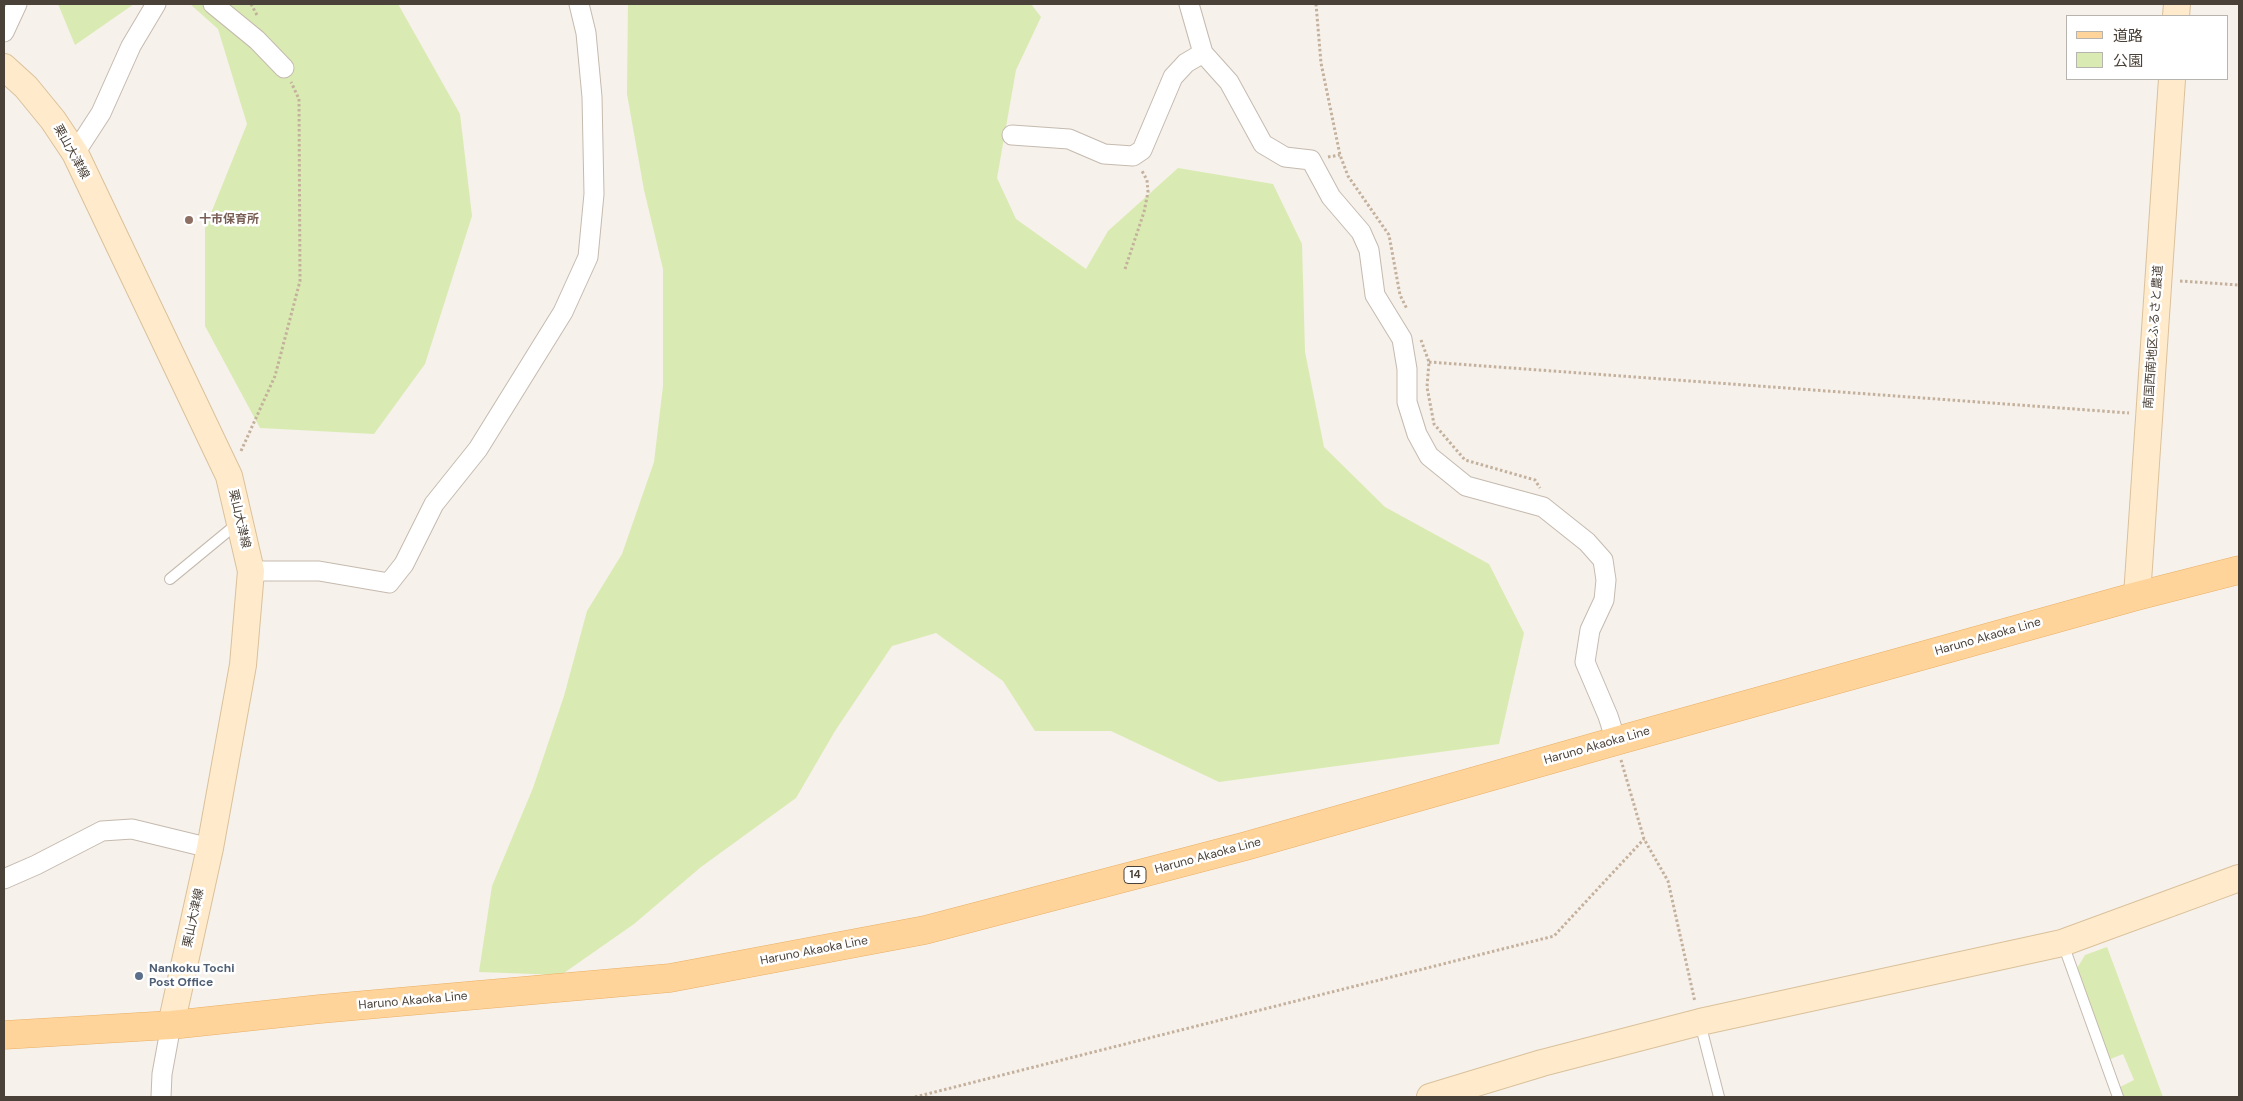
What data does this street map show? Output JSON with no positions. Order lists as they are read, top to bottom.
{
  "streets": {
    "main road": ["Haruno Akaoka Line", "14"],
    "street": ["栗山大津線", "南国西南地区ふるさと農道"]
  },
  "crossings": [
    ["栗山大津線", "Haruno Akaoka Line"],
    ["南国西南地区ふるさと農道", "Haruno Akaoka Line"]
  ],
  "places": ["十市保育所", "Nankoku Tochi Post Office"],
  "legend": ["道路", "公園"]
}
